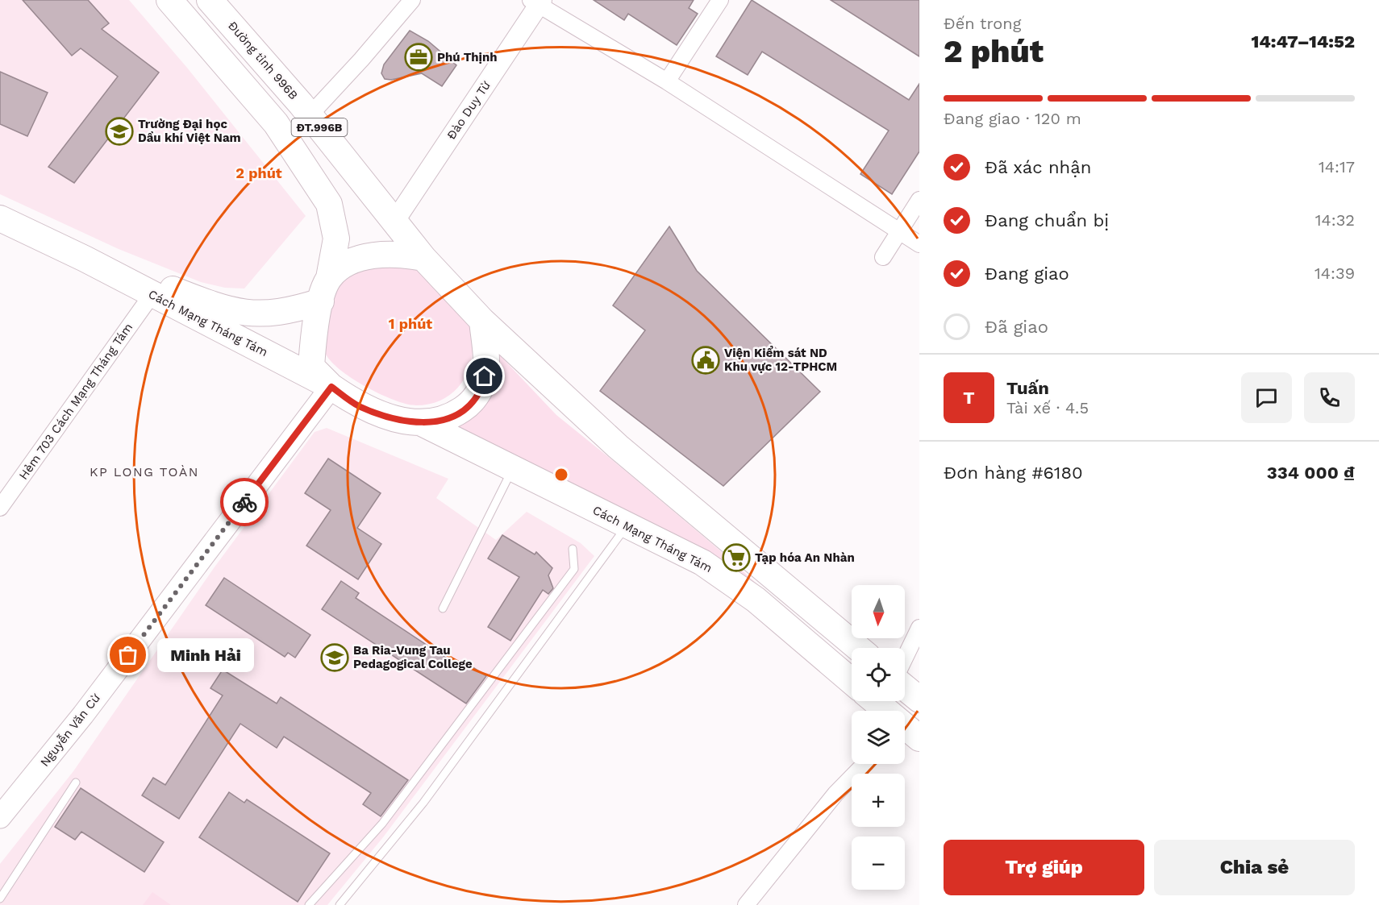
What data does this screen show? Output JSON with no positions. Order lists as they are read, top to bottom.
{
  "streets": {
    "main road": [
      "Đường tỉnh 996B",
      "ĐT.996B",
      "Cách Mạng Tháng Tám",
      "Nguyễn Văn Cừ"
    ],
    "street": ["Đào Duy Từ", "Hẻm 703 Cách Mạng Tháng Tám"]
  },
  "crossings": [
    ["Đường tỉnh 996B", "Đào Duy Từ"],
    ["Cách Mạng Tháng Tám", "Hẻm 703 Cách Mạng Tháng Tám"],
    ["Cách Mạng Tháng Tám", "Nguyễn Văn Cừ"]
  ],
  "districts": ["KP LONG TOÀN"],
  "places": {
    "office": ["Phú Thịnh"],
    "school or university": ["Trường Đại học Dầu khí Việt Nam", "Ba Ria-Vung Tau Pedagogical College"],
    "public building": ["Viện Kiểm sát ND Khu vực 12-TPHCM"],
    "supermarket": ["Tạp hóa An Nhàn"],
    "other": ["Minh Hải"]
  },
  "north": "bottom",
  "page": {
    "heading": ["2 phút", "Đến trong", "14:47–14:52"],
    "panel": [
      "Tuấn",
      "Tài xế · 4.5",
      "Đơn hàng #6180",
      "334 000 ₫"
    ],
    "bar": "Đang giao · 120 m",
    "list": [
      ["Đã xác nhận", "14:17"],
      ["Đang chuẩn bị", "14:32"],
      ["Đang giao", "14:39"],
      "Đã giao"
    ],
    "round": "T",
    "map_buttons": ["+", "−"],
    "bubble": "Minh Hải",
    "buttons": ["Trợ giúp", "Chia sẻ"]
  },
  "rings": ["2 phút", "1 phút"]
}
